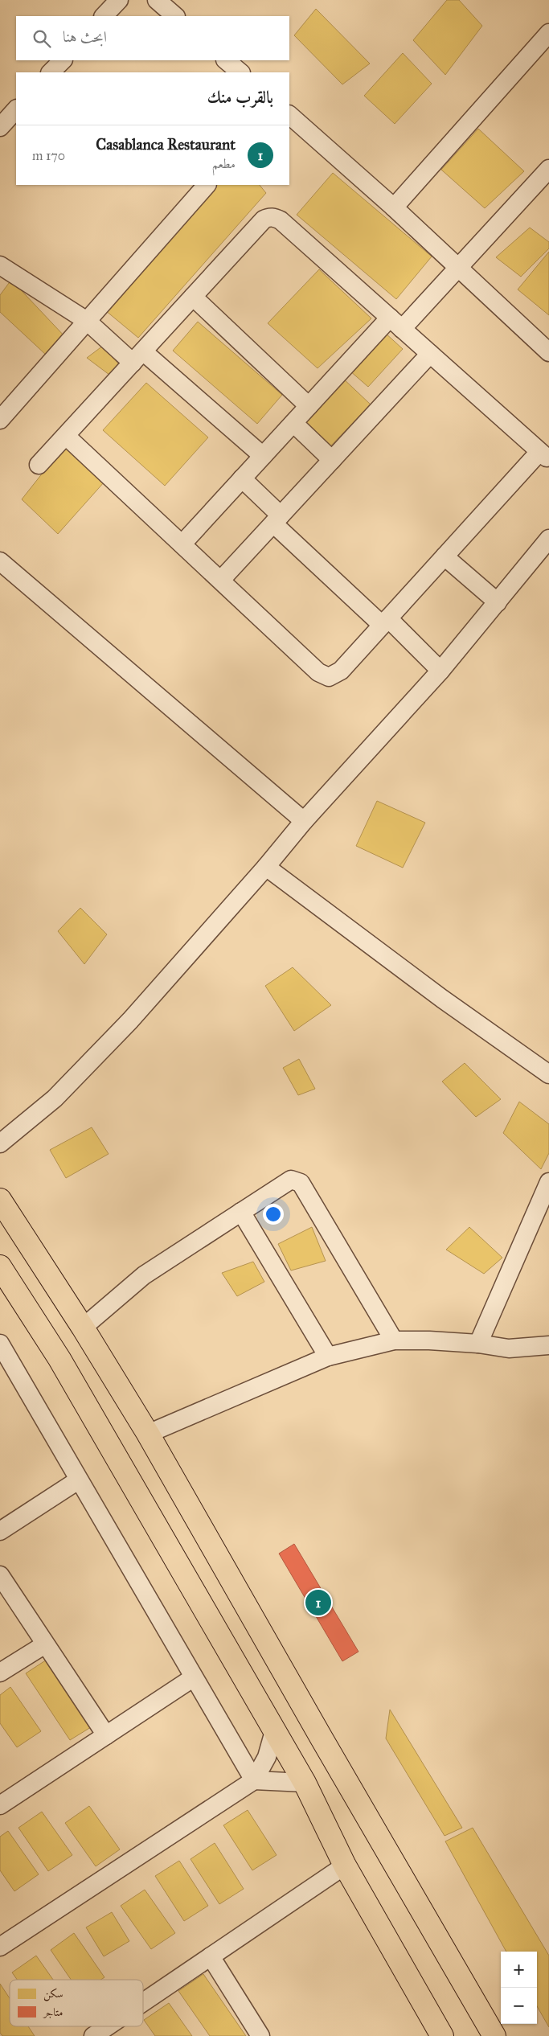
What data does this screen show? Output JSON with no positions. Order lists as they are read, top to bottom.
{
  "legend": ["سكن", "متاجر"],
  "page": {
    "search": "ابحث هنا",
    "heading": "بالقرب منك",
    "list": [
      {
        "mark": "1",
        "name": "Casablanca Restaurant",
        "note": "مطعم",
        "value": "170 m"
      }
    ],
    "pins": "1",
    "map_buttons": ["+", "−"]
  }
}
